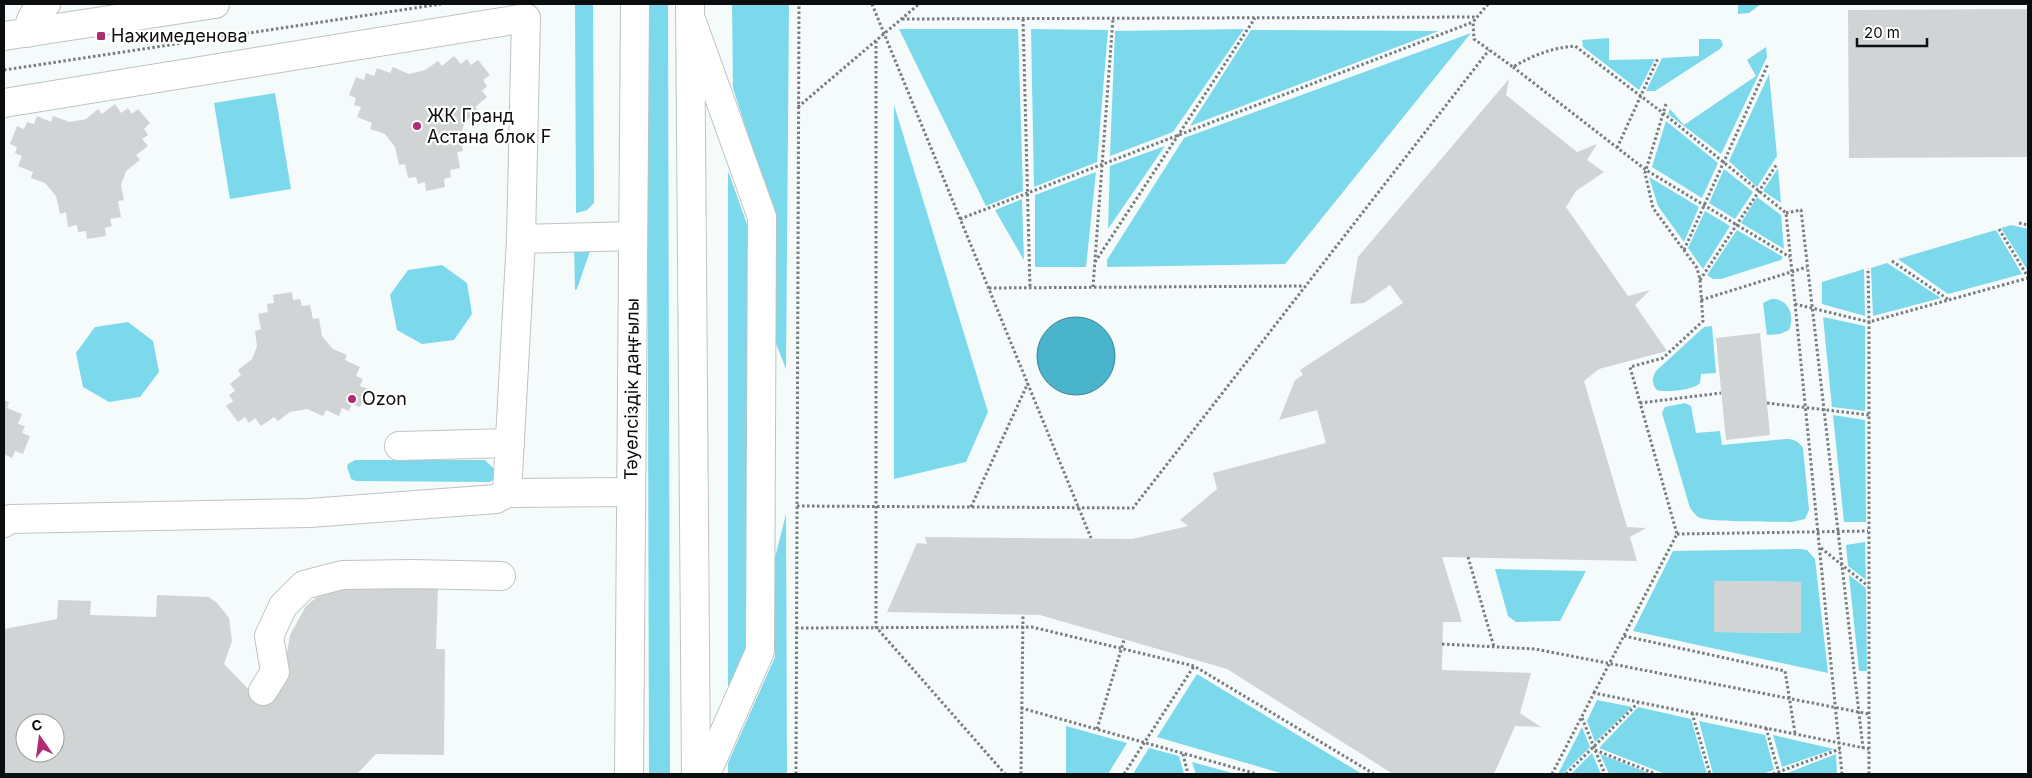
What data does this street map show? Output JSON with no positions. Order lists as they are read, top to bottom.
{
  "streets": {
    "main road": ["Тәуелсіздік даңғылы"]
  },
  "places": {
    "transit": ["Нажимеденова"],
    "other": ["ЖК Гранд Астана блок F", "Ozon"]
  },
  "scale_bar": "20 m",
  "north": "top"
}
